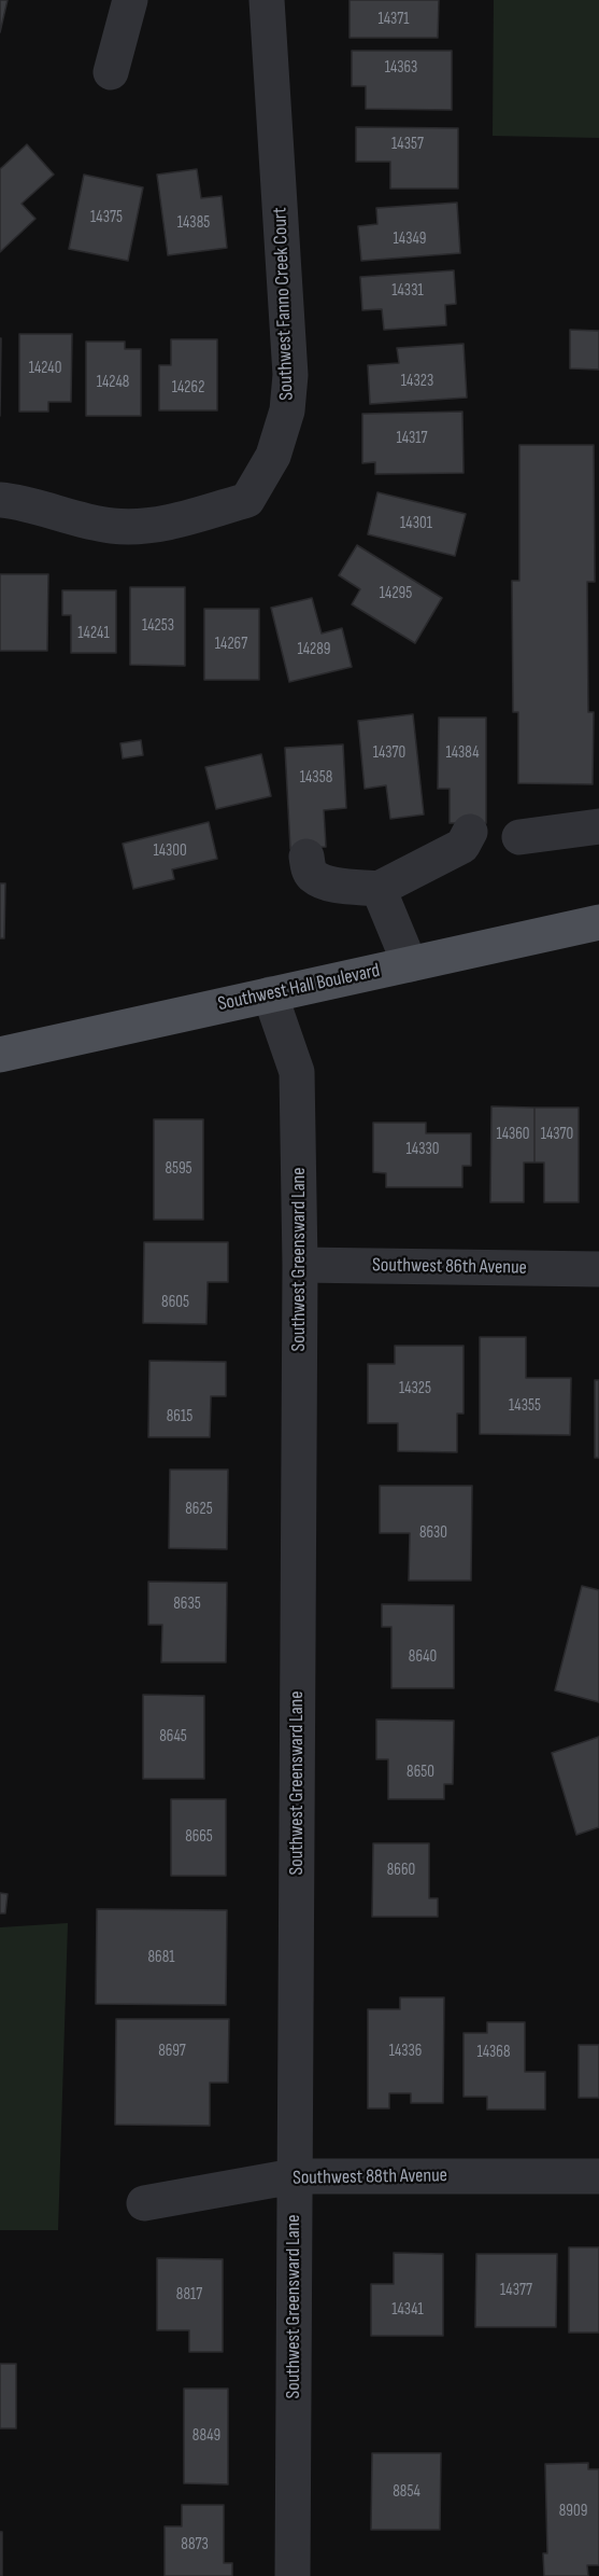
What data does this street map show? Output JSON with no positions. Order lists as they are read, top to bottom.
{
  "streets": {
    "main road": ["Southwest Hall Boulevard"],
    "street": [
      "Southwest Fanno Creek Court",
      "Southwest Greensward Lane",
      "Southwest 86th Avenue",
      "Southwest 88th Avenue"
    ]
  },
  "crossings": [
    ["Southwest Hall Boulevard", "Southwest Greensward Lane"],
    ["Southwest Greensward Lane", "Southwest 86th Avenue"],
    ["Southwest Greensward Lane", "Southwest 88th Avenue"]
  ],
  "house_numbers": [
    "14371",
    "14363",
    "14357",
    "14375",
    "14385",
    "14349",
    "14331",
    "14240",
    "14323",
    "14248",
    "14262",
    "14317",
    "14301",
    "14295",
    "14253",
    "14241",
    "14267",
    "14289",
    "14370",
    "14384",
    "14358",
    "14300",
    "14360",
    "14370",
    "14330",
    "8595",
    "8605",
    "14325",
    "14355",
    "8615",
    "8625",
    "8630",
    "8635",
    "8640",
    "8645",
    "8650",
    "8665",
    "8660",
    "8681",
    "8697",
    "14336",
    "14368",
    "14377",
    "8817",
    "14341",
    "8849",
    "8854",
    "8909",
    "8873"
  ]
}
